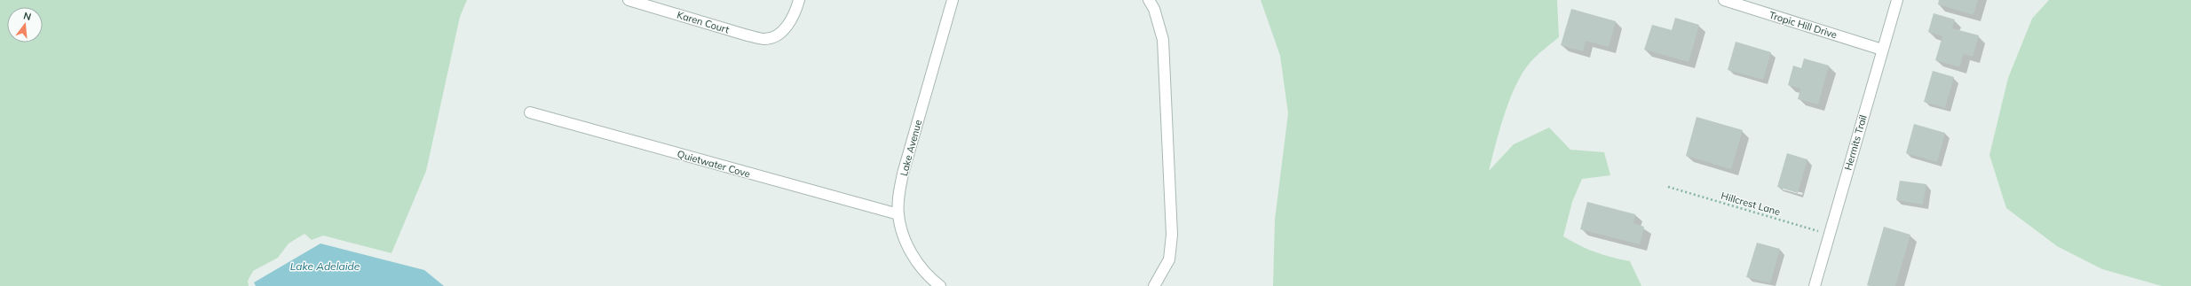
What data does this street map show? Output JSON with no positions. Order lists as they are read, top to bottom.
{
  "streets": {
    "street": [
      "Karen Court",
      "Tropic Hill Drive",
      "Hermits Trail",
      "Lake Avenue",
      "Quietwater Cove"
    ],
    "path": ["Hillcrest Lane"]
  },
  "crossings": [
    ["Tropic Hill Drive", "Hermits Trail"],
    ["Hermits Trail", "Hillcrest Lane"],
    ["Lake Avenue", "Quietwater Cove"]
  ],
  "water": ["Lake Adelaide"],
  "north": "top"
}
